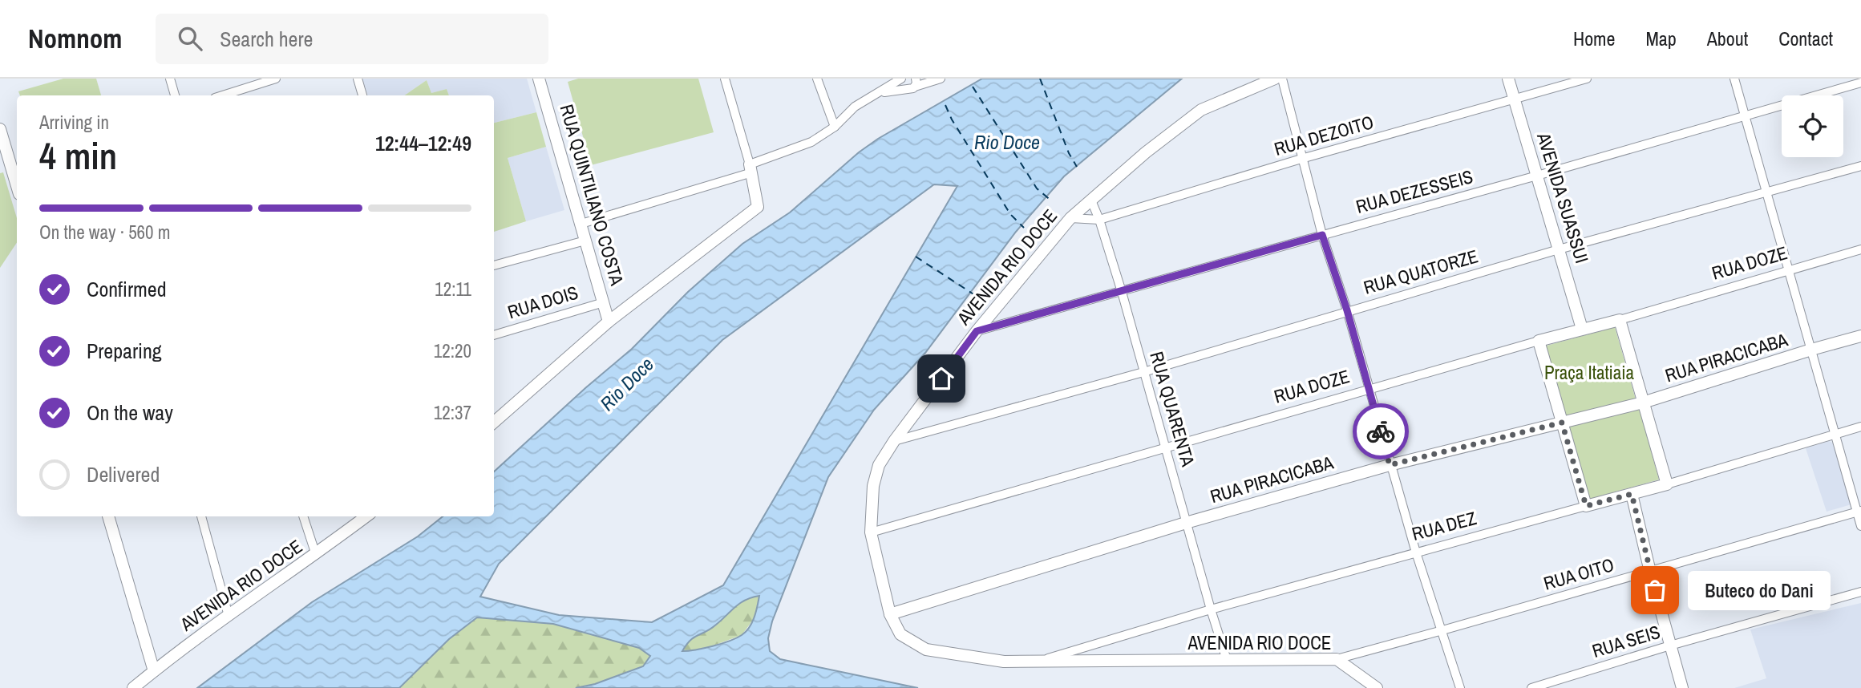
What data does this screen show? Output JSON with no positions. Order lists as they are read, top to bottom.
{
  "streets": {
    "street": [
      "RUA DEZOITO",
      "RUA DEZESSEIS",
      "RUA QUINTILIANO COSTA",
      "AVENIDA SUASSUI",
      "RUA DOZE",
      "AVENIDA RIO DOCE",
      "RUA QUATORZE",
      "RUA DOIS",
      "RUA PIRACICABA",
      "RUA QUARENTA",
      "RUA DEZ",
      "RUA OITO",
      "RUA SEIS"
    ]
  },
  "crossings": [
    ["RUA DEZOITO", "AVENIDA SUASSUI"],
    ["RUA DEZOITO", "AVENIDA RIO DOCE"],
    ["RUA DEZOITO", "RUA QUARENTA"],
    ["RUA DEZESSEIS", "AVENIDA SUASSUI"],
    ["RUA DEZESSEIS", "AVENIDA RIO DOCE"],
    ["RUA DEZESSEIS", "RUA QUARENTA"],
    ["RUA QUINTILIANO COSTA", "RUA DOIS"],
    ["AVENIDA SUASSUI", "RUA DOZE"],
    ["AVENIDA SUASSUI", "RUA QUATORZE"],
    ["RUA DOZE", "AVENIDA RIO DOCE"],
    ["RUA DOZE", "RUA QUARENTA"],
    ["AVENIDA RIO DOCE", "RUA QUATORZE"],
    ["AVENIDA RIO DOCE", "RUA PIRACICABA"],
    ["AVENIDA RIO DOCE", "RUA QUARENTA"],
    ["AVENIDA RIO DOCE", "RUA DEZ"],
    ["AVENIDA RIO DOCE", "RUA OITO"],
    ["RUA QUATORZE", "RUA QUARENTA"],
    ["RUA PIRACICABA", "RUA QUARENTA"],
    ["RUA QUARENTA", "RUA DEZ"]
  ],
  "water": ["Rio Doce"],
  "parks": ["Praça Itatiaia"],
  "places": ["Buteco do Dani"],
  "page": {
    "header": "Nomnom",
    "search": "Search here",
    "nav": [
      "Home",
      "Map",
      "About",
      "Contact"
    ],
    "heading": ["4 min", "Arriving in", "12:44–12:49"],
    "bar": "On the way · 560 m",
    "list": [
      ["Confirmed", "12:11"],
      ["Preparing", "12:20"],
      ["On the way", "12:37"],
      "Delivered"
    ],
    "bubble": "Buteco do Dani"
  }
}
